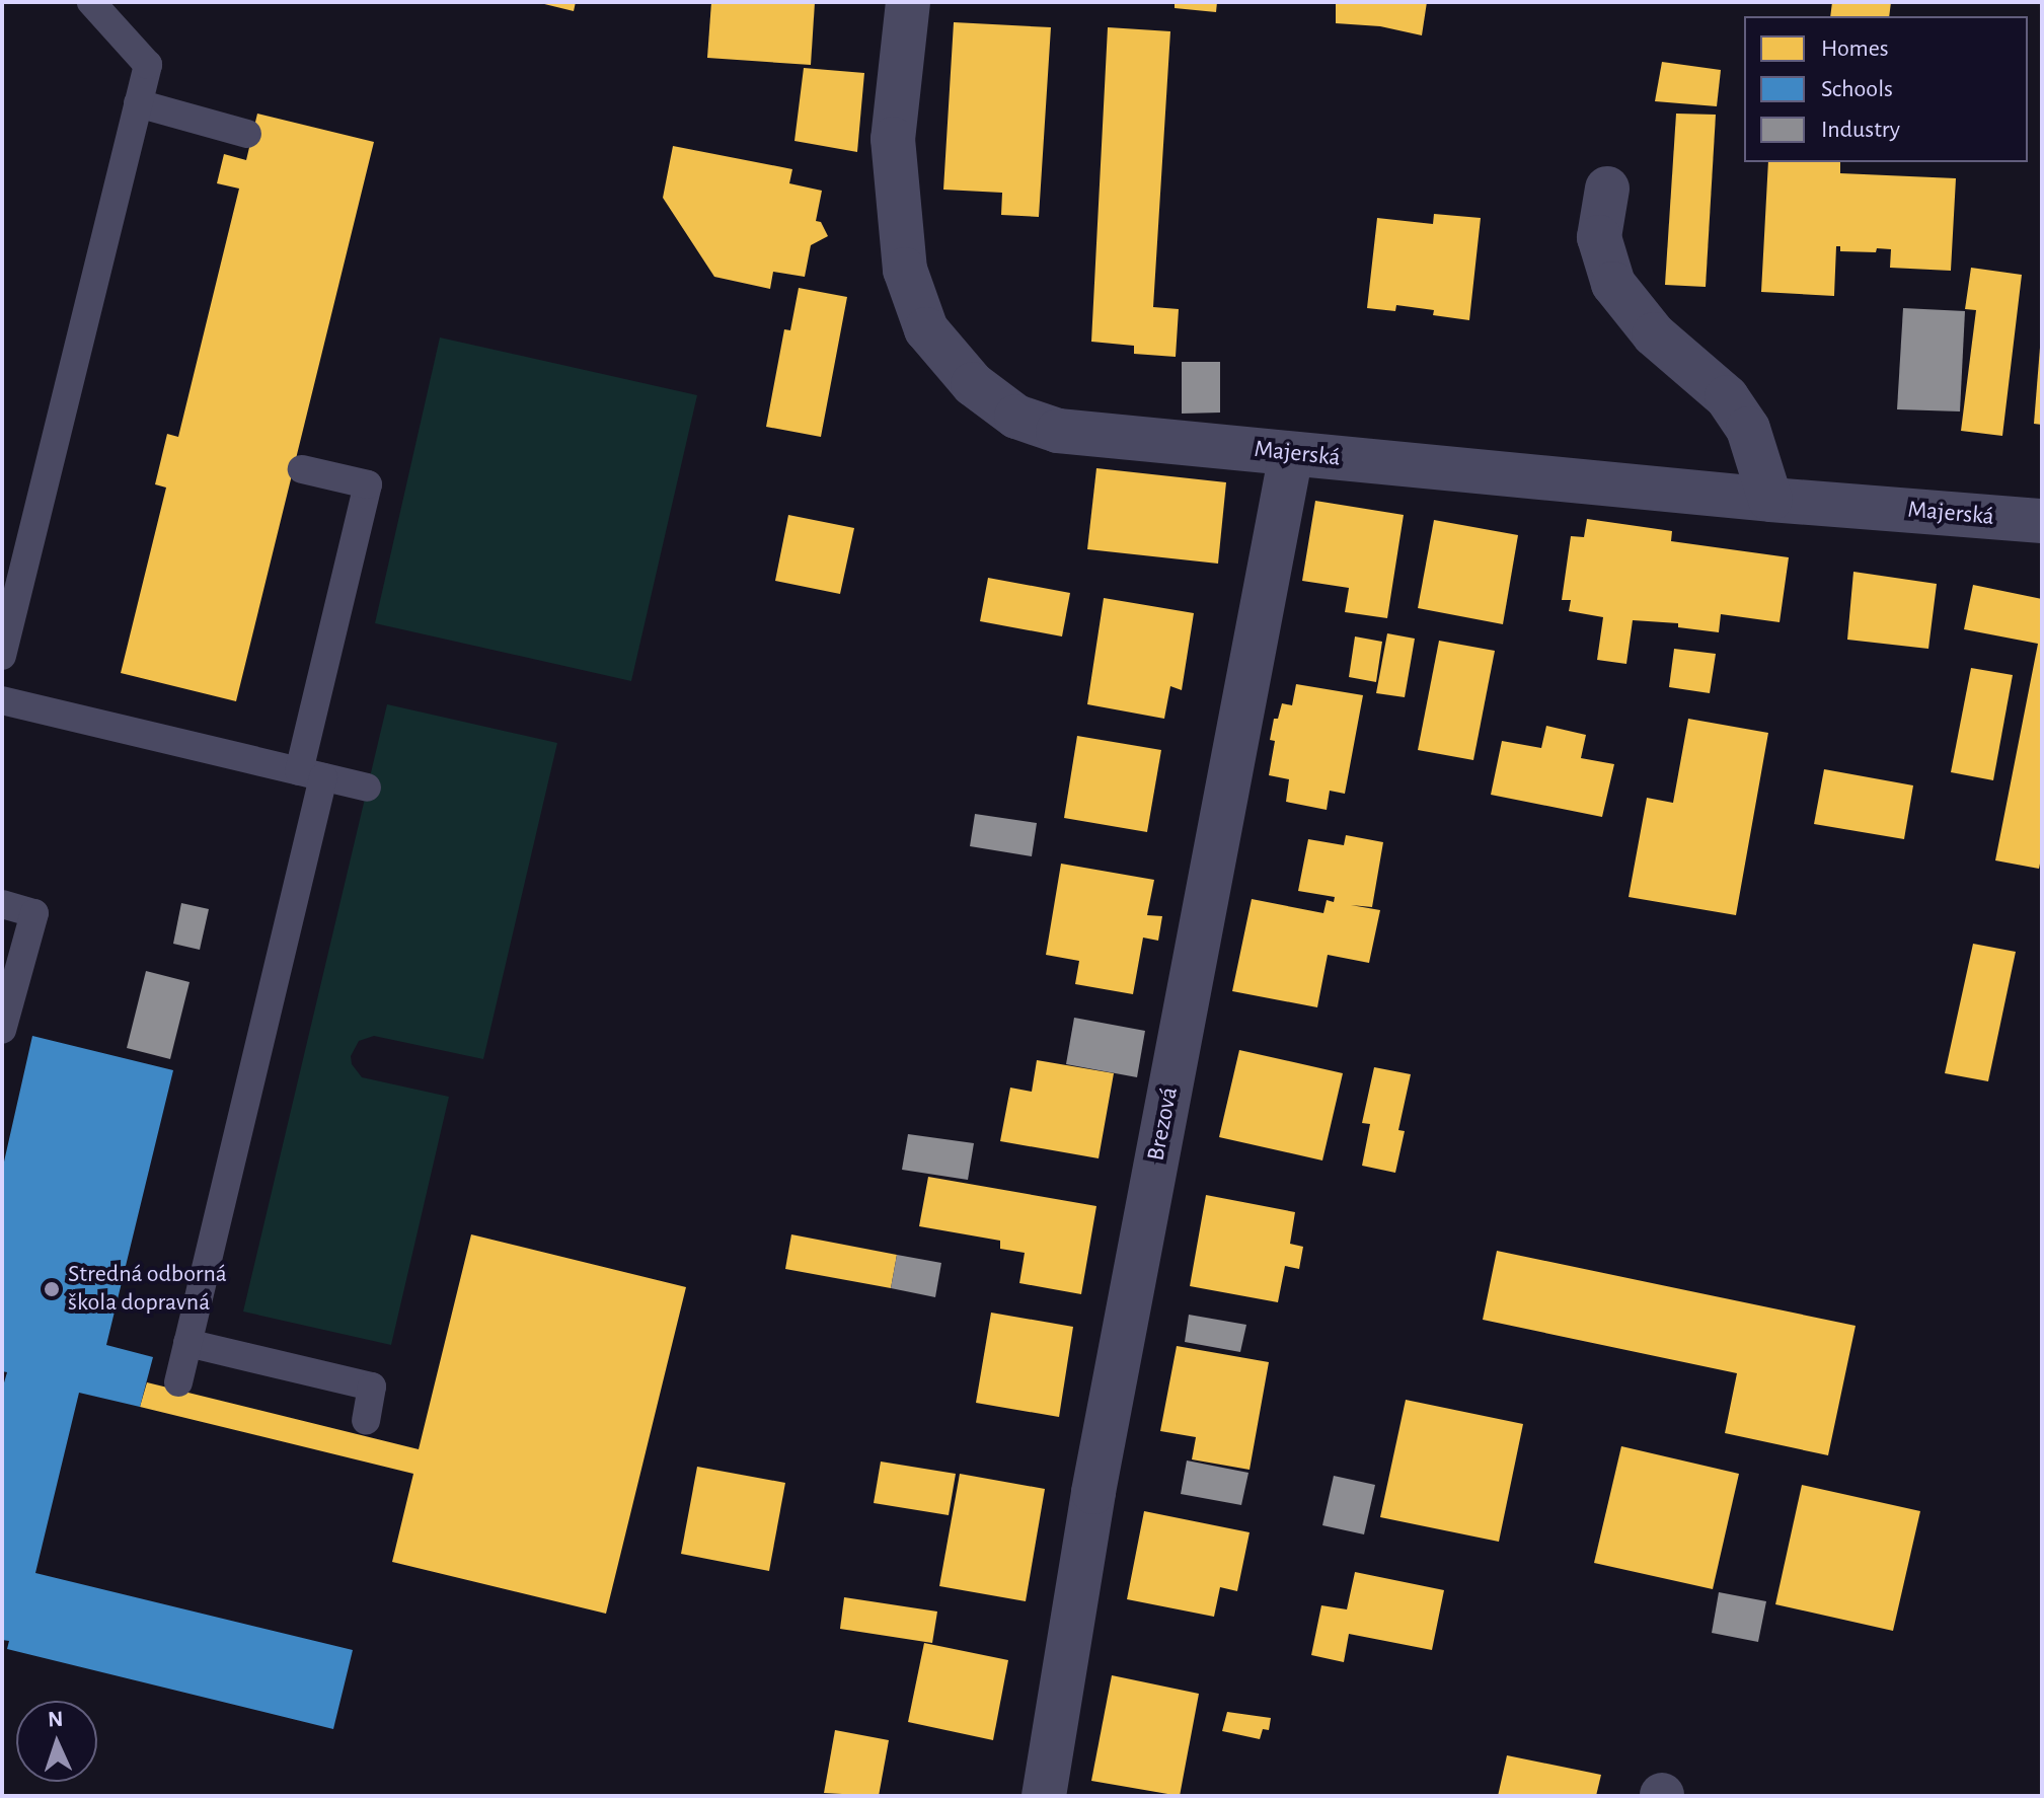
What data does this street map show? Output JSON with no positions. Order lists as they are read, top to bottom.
{
  "streets": {
    "street": ["Majerská", "Brezová"]
  },
  "crossings": [
    ["Majerská", "Brezová"]
  ],
  "places": ["Stredná odborná škola dopravná"],
  "legend": ["Homes", "Schools", "Industry"],
  "north": "top"
}
